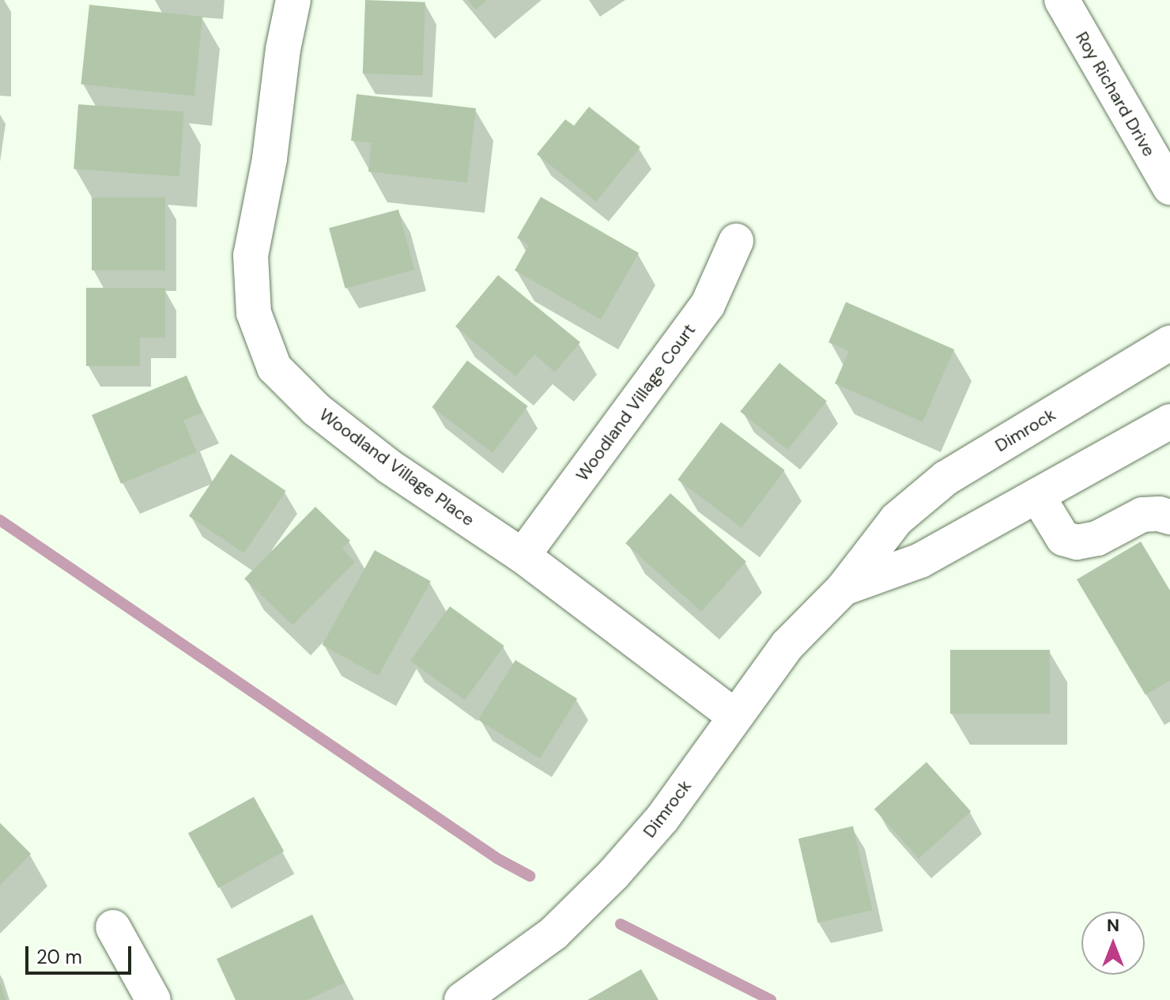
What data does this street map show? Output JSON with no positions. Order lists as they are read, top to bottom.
{
  "streets": {
    "street": [
      "Roy Richard Drive",
      "Woodland Village Court",
      "Dimrock",
      "Woodland Village Place"
    ]
  },
  "crossings": [
    ["Woodland Village Court", "Woodland Village Place"],
    ["Dimrock", "Woodland Village Place"]
  ],
  "scale_bar": "20 m",
  "north": "top"
}
